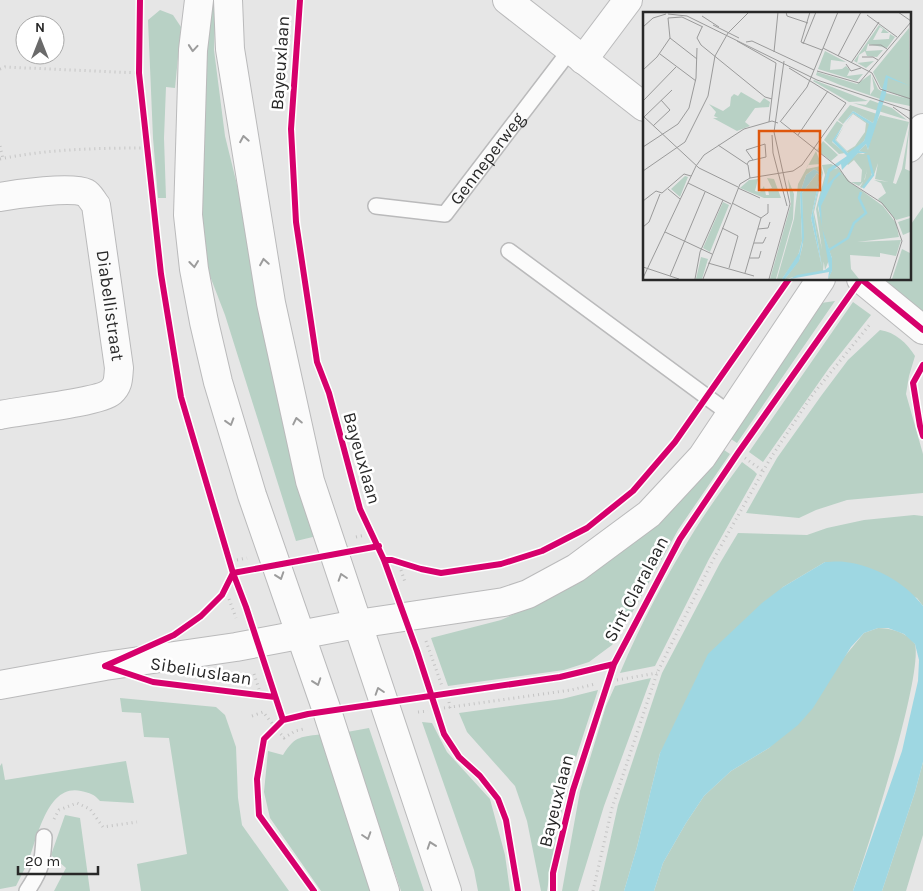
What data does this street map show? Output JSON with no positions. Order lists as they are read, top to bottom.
{
  "streets": {
    "main road": ["Diabellistraat", "Sint Claralaan", "Sibeliuslaan"],
    "lane": ["Genneperweg"],
    "cycle path": ["Bayeuxlaan"]
  },
  "crossings": [
    ["Sint Claralaan", "Sibeliuslaan"]
  ],
  "scale_bar": "20 m",
  "north": "top"
}
